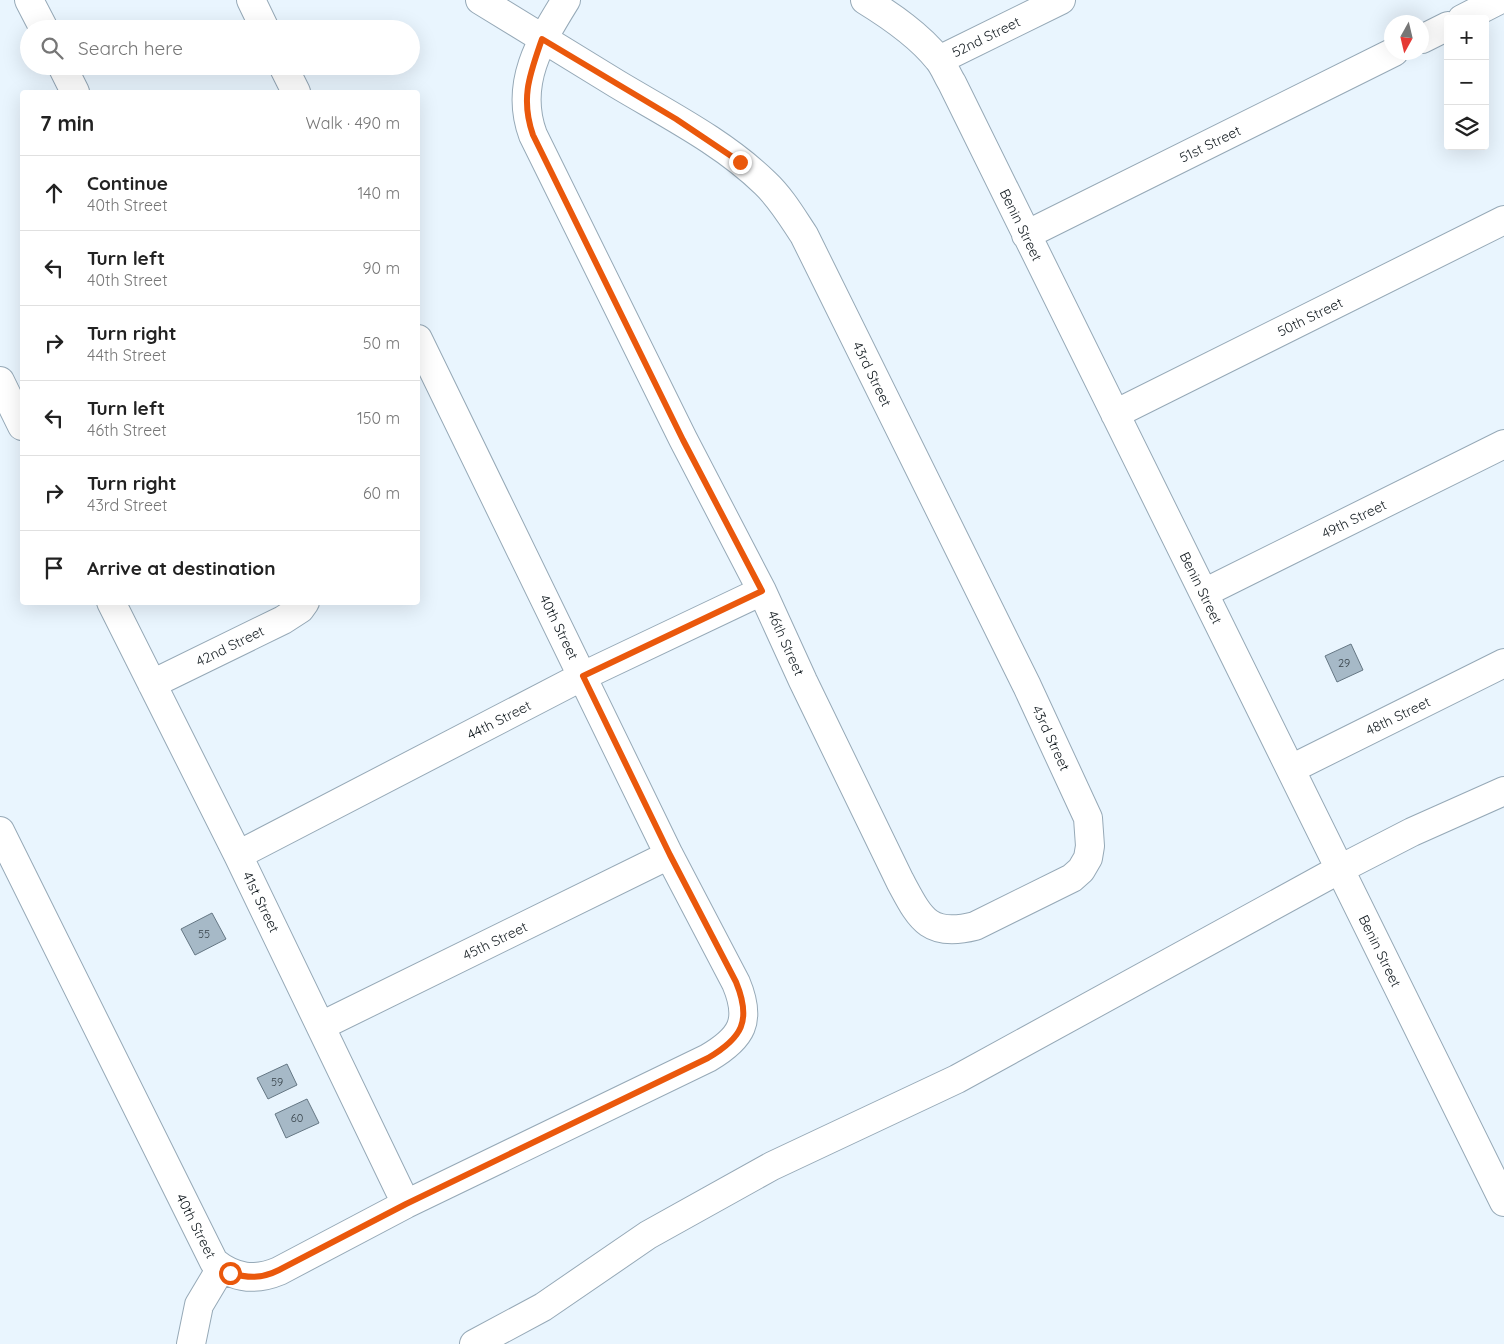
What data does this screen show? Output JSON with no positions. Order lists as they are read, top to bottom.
{
  "streets": {
    "street": [
      "52nd Street",
      "51st Street",
      "Benin Street",
      "50th Street",
      "43rd Street",
      "49th Street",
      "40th Street",
      "46th Street",
      "42nd Street",
      "48th Street",
      "44th Street",
      "41st Street",
      "45th Street"
    ]
  },
  "crossings": [
    ["52nd Street", "Benin Street"],
    ["51st Street", "Benin Street"],
    ["Benin Street", "50th Street"],
    ["Benin Street", "49th Street"],
    ["Benin Street", "48th Street"],
    ["43rd Street", "46th Street"],
    ["40th Street", "44th Street"],
    ["40th Street", "41st Street"],
    ["40th Street", "45th Street"],
    ["46th Street", "44th Street"],
    ["42nd Street", "41st Street"],
    ["44th Street", "41st Street"],
    ["41st Street", "45th Street"]
  ],
  "house_numbers": [
    "29",
    "55",
    "59",
    "60"
  ],
  "north": "bottom",
  "page": {
    "map_buttons": ["+", "−"],
    "search": "Search here",
    "heading": ["7 min", "Walk · 490 m"],
    "list": [
      ["Continue", "40th Street", "140 m"],
      ["Turn left", "40th Street", "90 m"],
      ["Turn right", "44th Street", "50 m"],
      ["Turn left", "46th Street", "150 m"],
      ["Turn right", "43rd Street", "60 m"],
      "Arrive at destination"
    ]
  }
}
